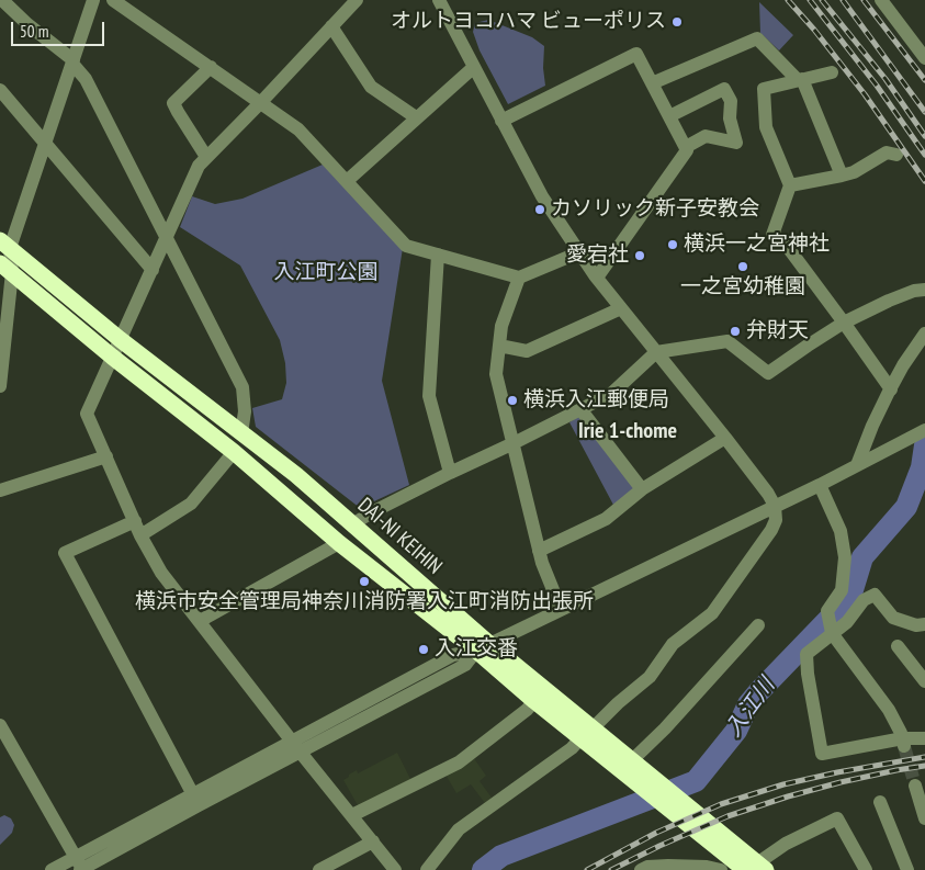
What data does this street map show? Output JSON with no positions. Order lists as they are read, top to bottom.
{
  "streets": {
    "highway": ["DAI-NI KEIHIN"]
  },
  "districts": ["Irie 1-chome"],
  "water": ["入江川"],
  "parks": ["入江町公園"],
  "places": [
    "オルトヨコハマ ビューポリス",
    "カソリック新子安教会",
    "横浜一之宮神社",
    "愛宕社",
    "一之宮幼稚園",
    "弁財天",
    "横浜入江郵便局",
    "横浜市安全管理局神奈川消防署入江町消防出張所",
    "入江交番"
  ],
  "scale_bar": "50 m"
}
